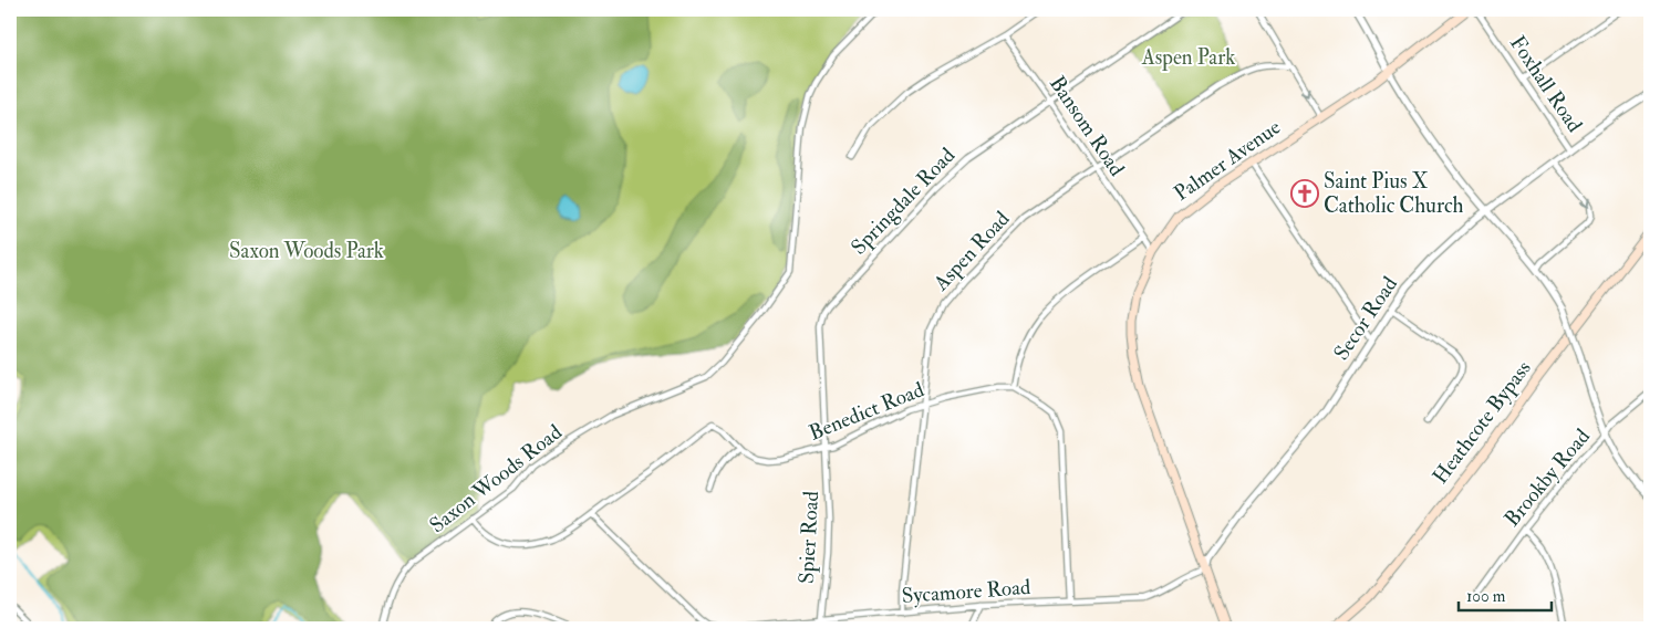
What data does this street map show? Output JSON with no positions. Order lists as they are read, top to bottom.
{
  "streets": {
    "main road": ["Palmer Avenue", "Heathcote Bypass"],
    "street": [
      "Foxhall Road",
      "Bansom Road",
      "Springdale Road",
      "Aspen Road",
      "Secor Road",
      "Benedict Road",
      "Brookby Road",
      "Saxon Woods Road",
      "Spier Road",
      "Sycamore Road"
    ]
  },
  "crossings": [
    ["Foxhall Road", "Secor Road"],
    ["Bansom Road", "Palmer Avenue"],
    ["Bansom Road", "Springdale Road"],
    ["Bansom Road", "Aspen Road"],
    ["Palmer Avenue", "Secor Road"],
    ["Palmer Avenue", "Sycamore Road"],
    ["Springdale Road", "Benedict Road"],
    ["Springdale Road", "Spier Road"],
    ["Aspen Road", "Benedict Road"],
    ["Aspen Road", "Sycamore Road"],
    ["Secor Road", "Sycamore Road"],
    ["Benedict Road", "Spier Road"],
    ["Benedict Road", "Sycamore Road"],
    ["Spier Road", "Sycamore Road"]
  ],
  "parks": ["Aspen Park", "Saxon Woods Park"],
  "places": {
    "church": ["Saint Pius X Catholic Church"]
  },
  "scale_bar": "100 m"
}
